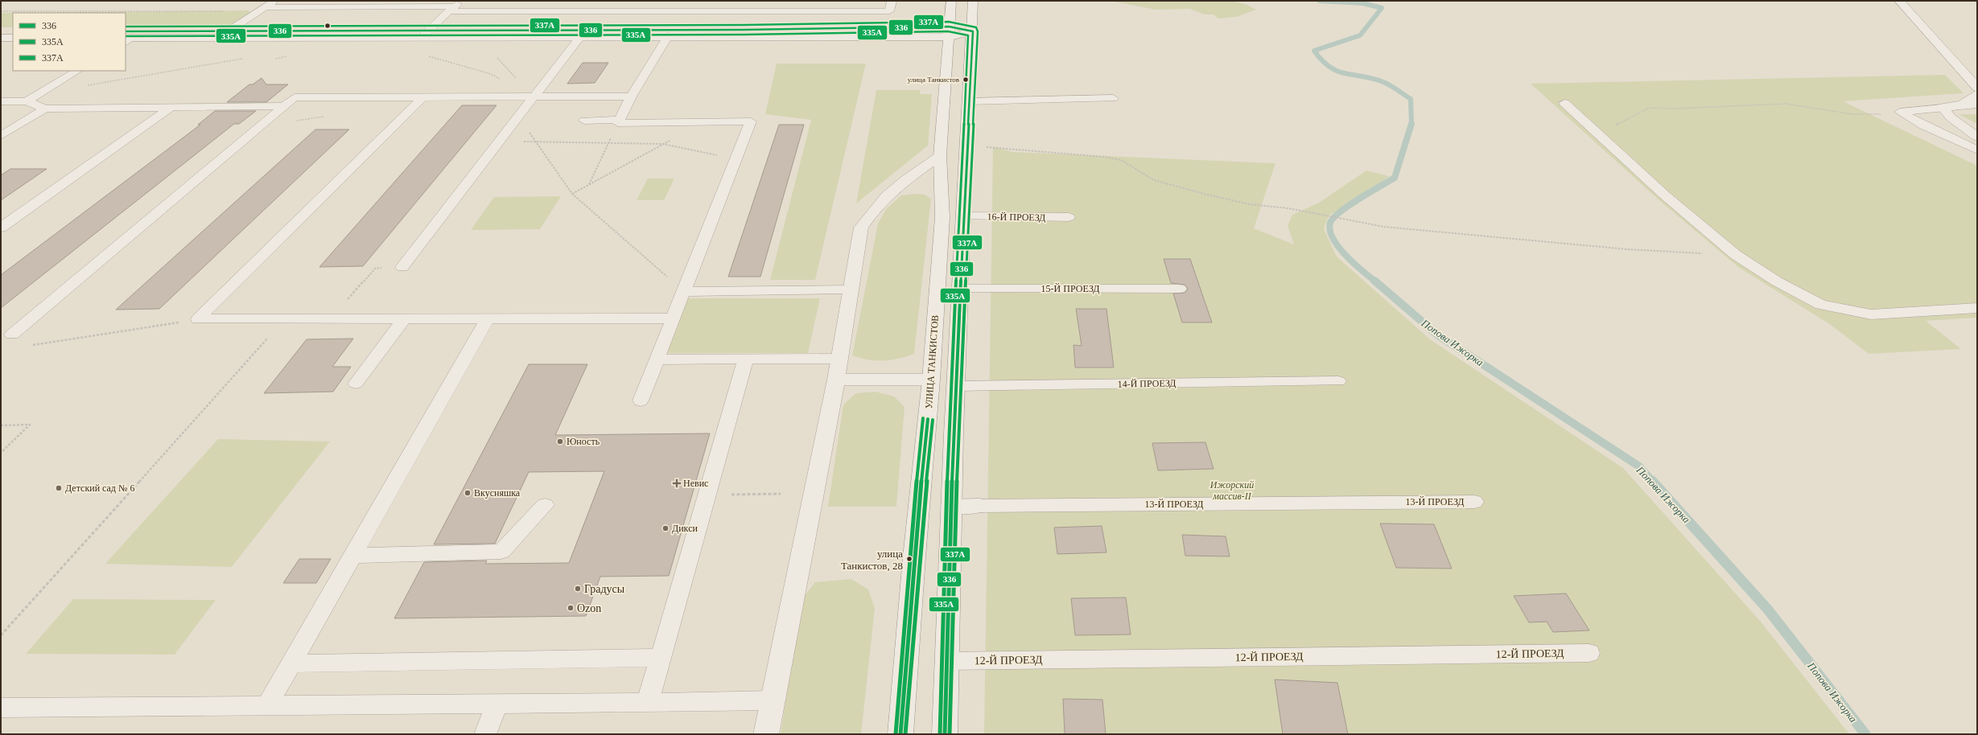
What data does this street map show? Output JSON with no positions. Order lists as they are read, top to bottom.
{
  "streets": {
    "main road": ["УЛИЦА ТАНКИСТОВ", "13-Й ПРОЕЗД"],
    "lane": [
      "16-Й ПРОЕЗД",
      "15-Й ПРОЕЗД",
      "14-Й ПРОЕЗД",
      "12-Й ПРОЕЗД"
    ]
  },
  "water": ["Попова Ижорка"],
  "parks": ["Ижорский массив-II"],
  "places": {
    "other": [
      "улица Танкистов",
      "Юность",
      "Детский сад № 6",
      "Вкусняшка",
      "Дикси",
      "улица Танкистов, 28",
      "Градусы",
      "Ozon"
    ],
    "health": ["Невис"]
  },
  "lines": ["transit line 337А", "transit line 336", "transit line 335А"],
  "legend": ["336", "335А", "337А"]
}
